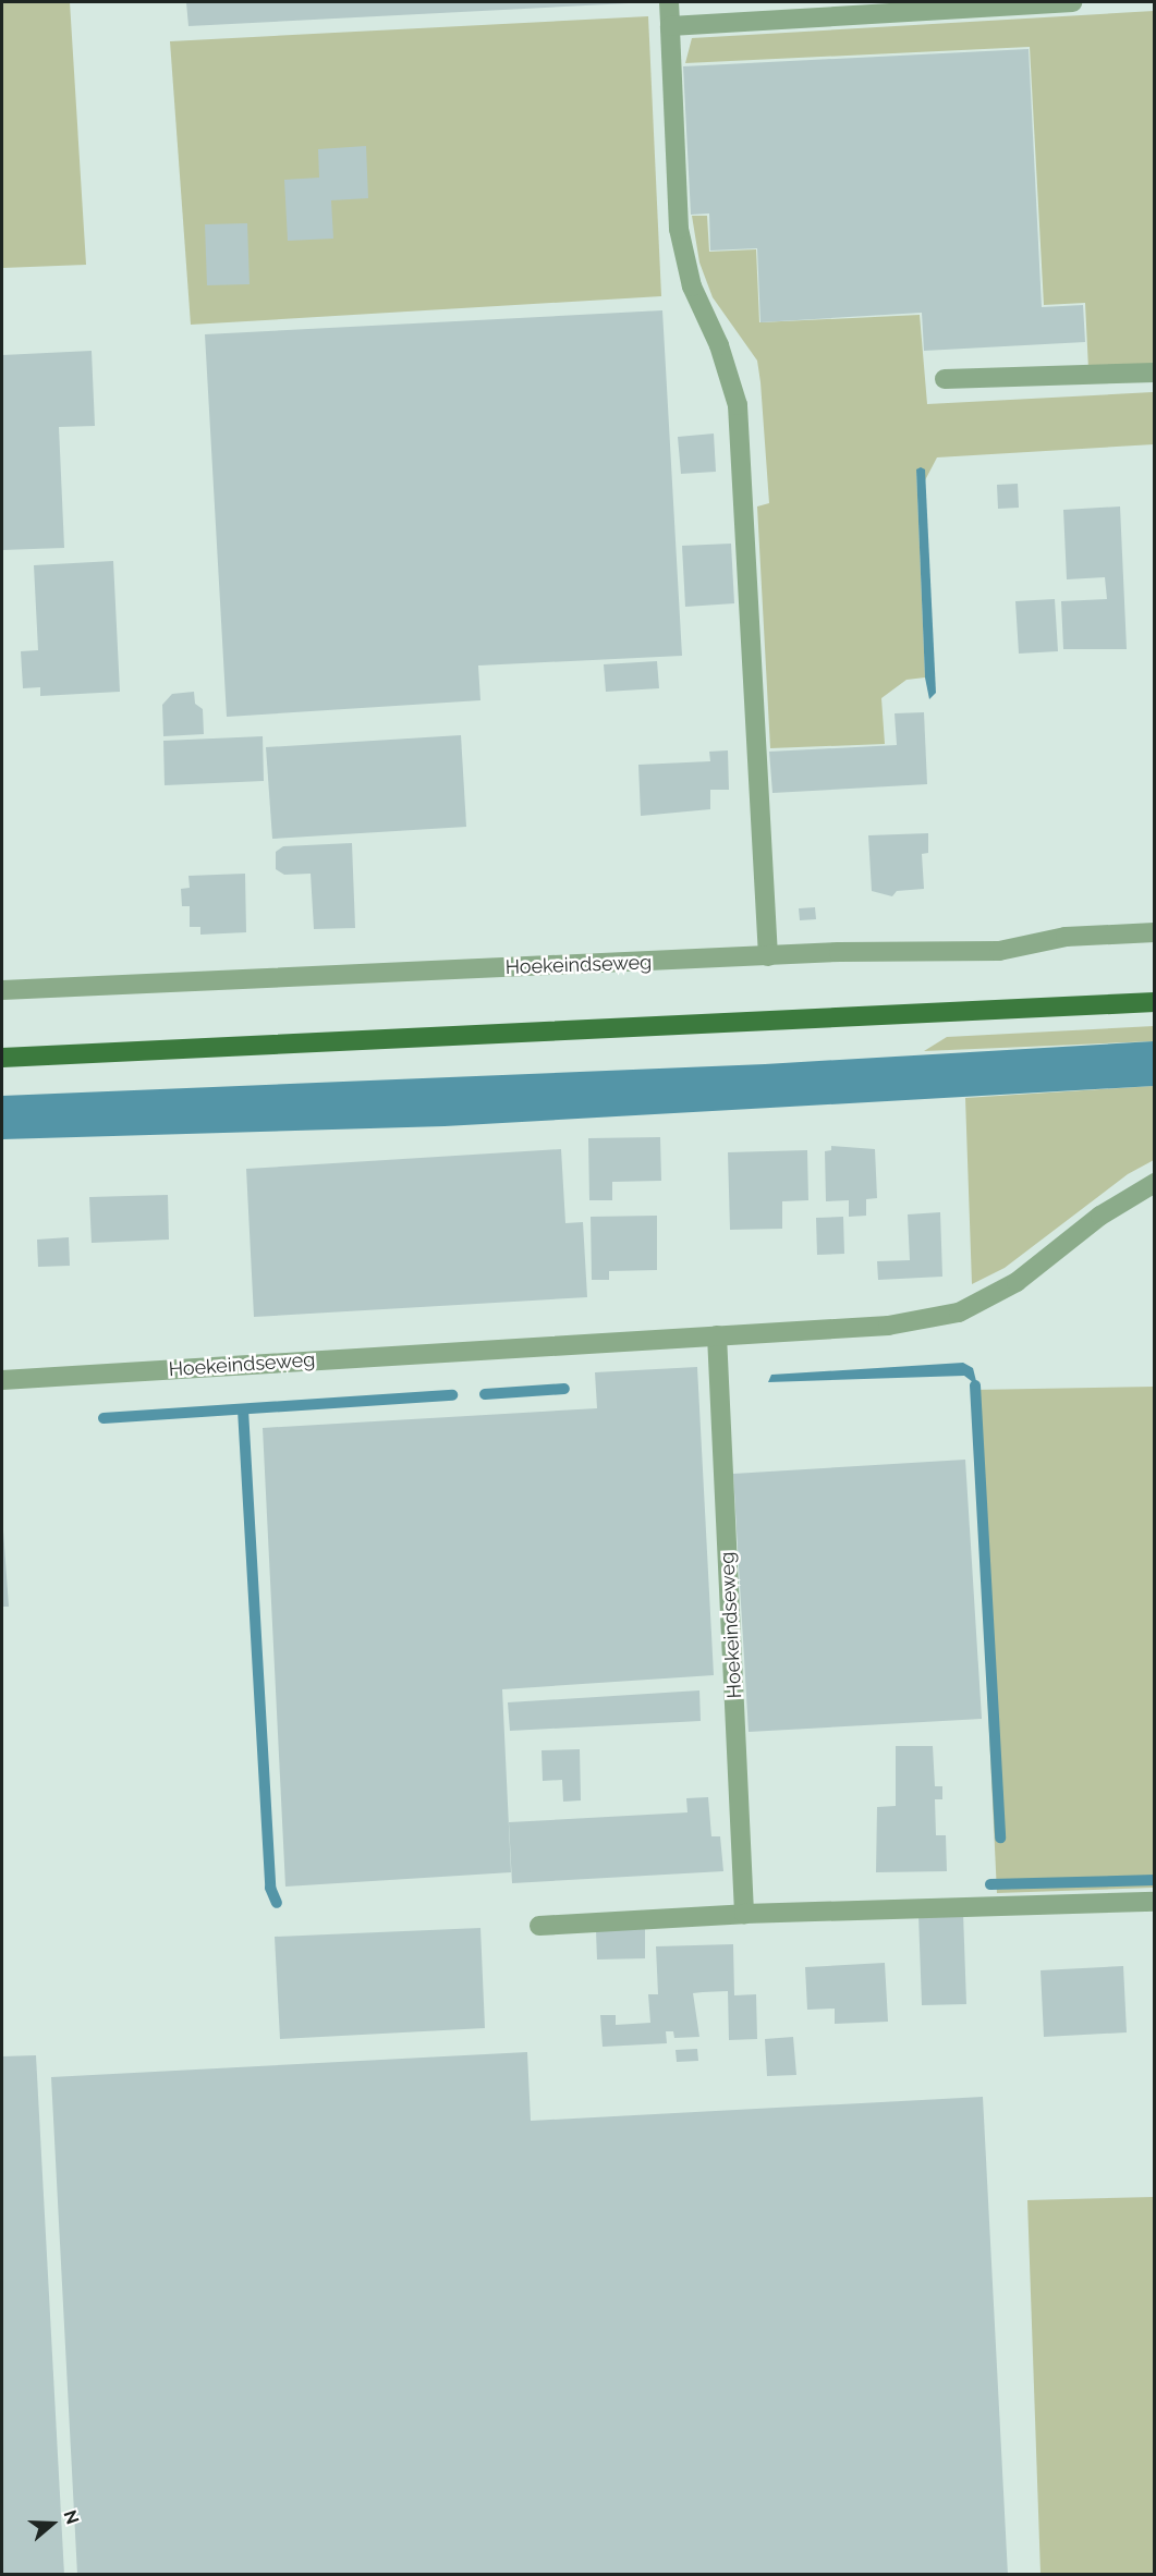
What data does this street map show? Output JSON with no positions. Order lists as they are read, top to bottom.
{
  "streets": {
    "street": ["Hoekeindseweg"]
  },
  "north": "right"
}
